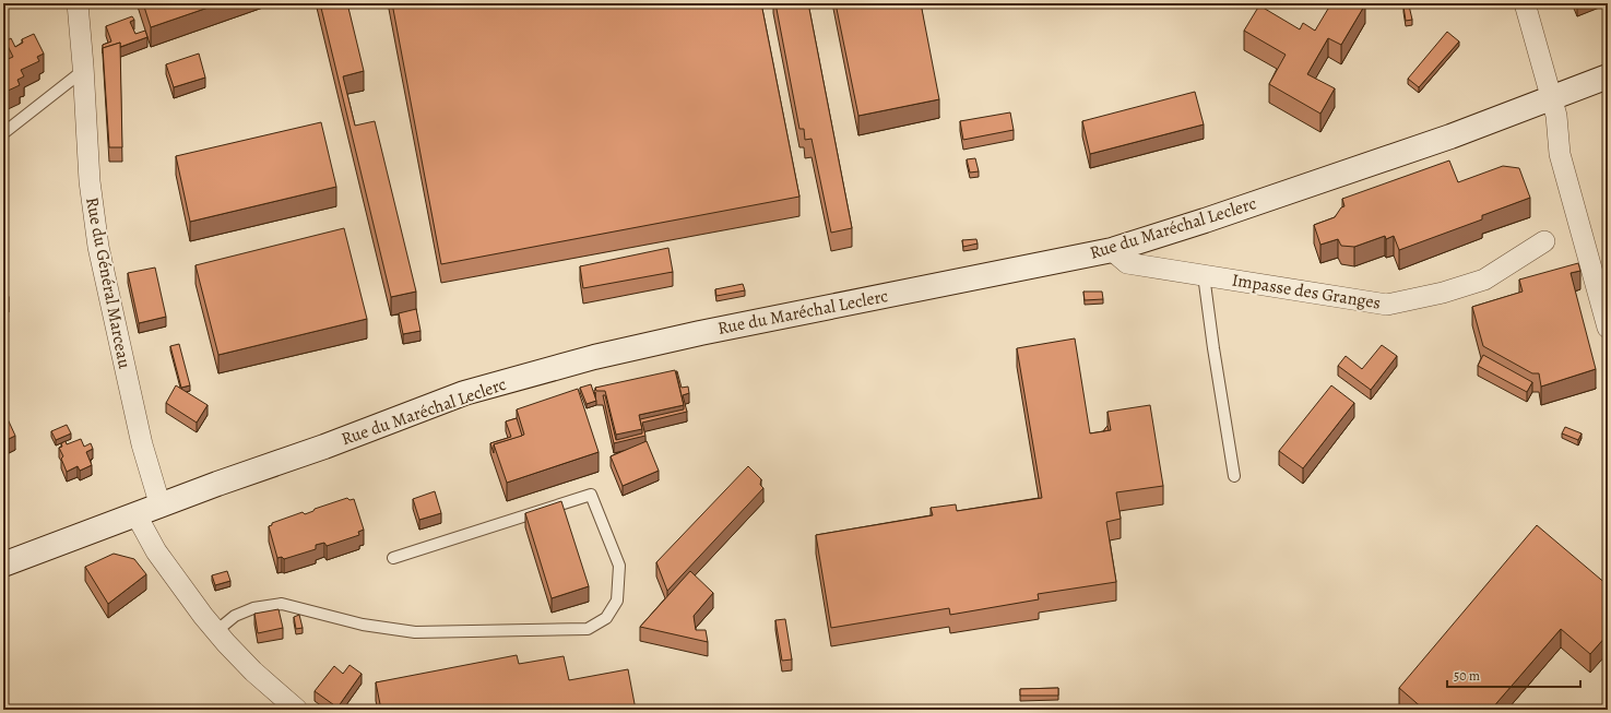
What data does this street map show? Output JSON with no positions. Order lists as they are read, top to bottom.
{
  "streets": {
    "main road": ["Rue du Maréchal Leclerc"],
    "street": ["Rue du Général Marceau", "Impasse des Granges"]
  },
  "crossings": [
    ["Rue du Maréchal Leclerc", "Rue du Général Marceau"],
    ["Rue du Maréchal Leclerc", "Impasse des Granges"]
  ],
  "scale_bar": "50 m"
}
